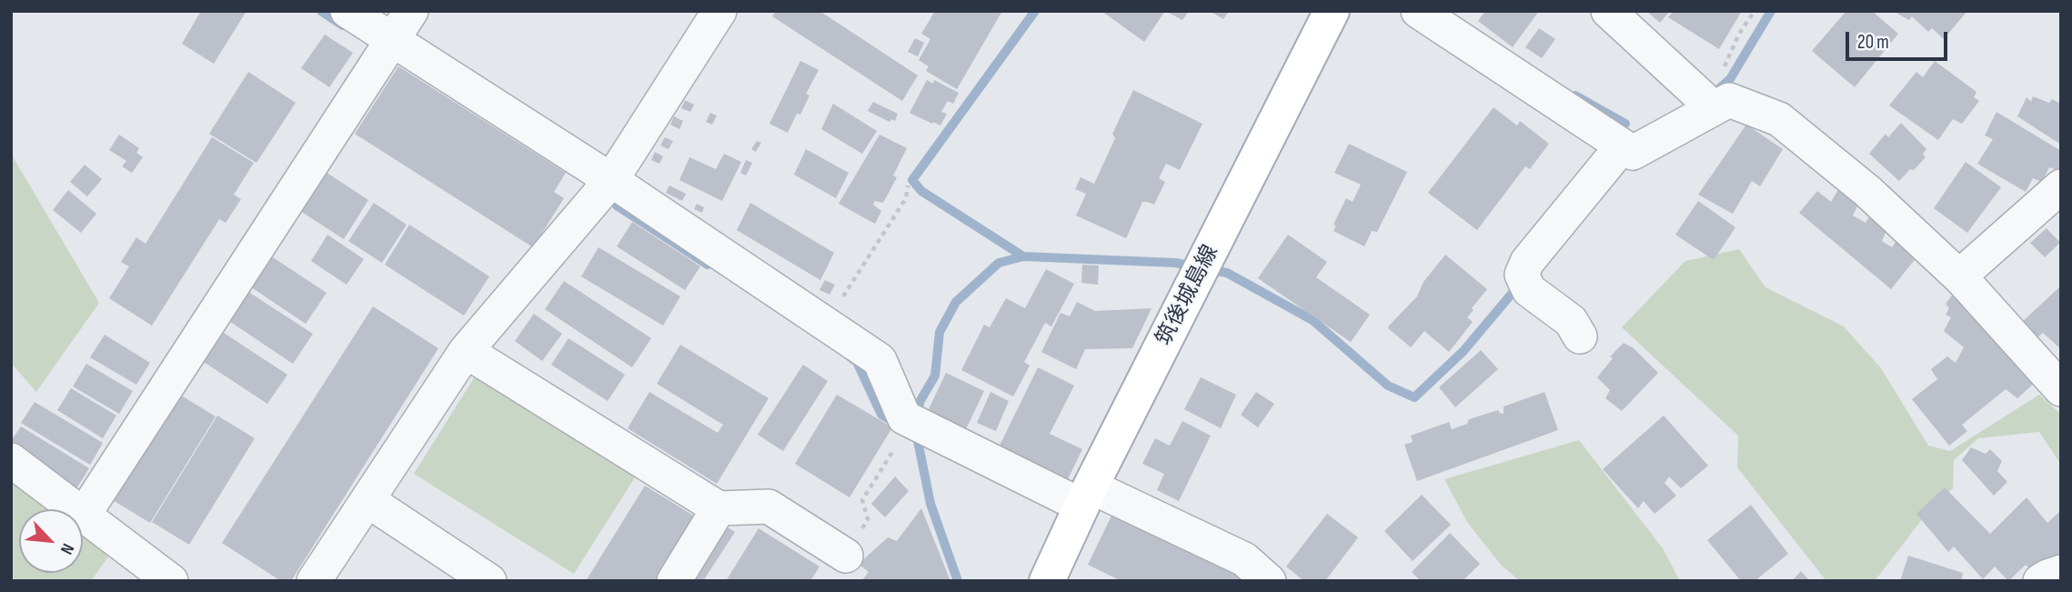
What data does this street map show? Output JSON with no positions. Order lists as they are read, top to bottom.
{
  "streets": {
    "main road": ["筑後城島線"]
  },
  "scale_bar": "20 m",
  "north": "bottom right"
}
